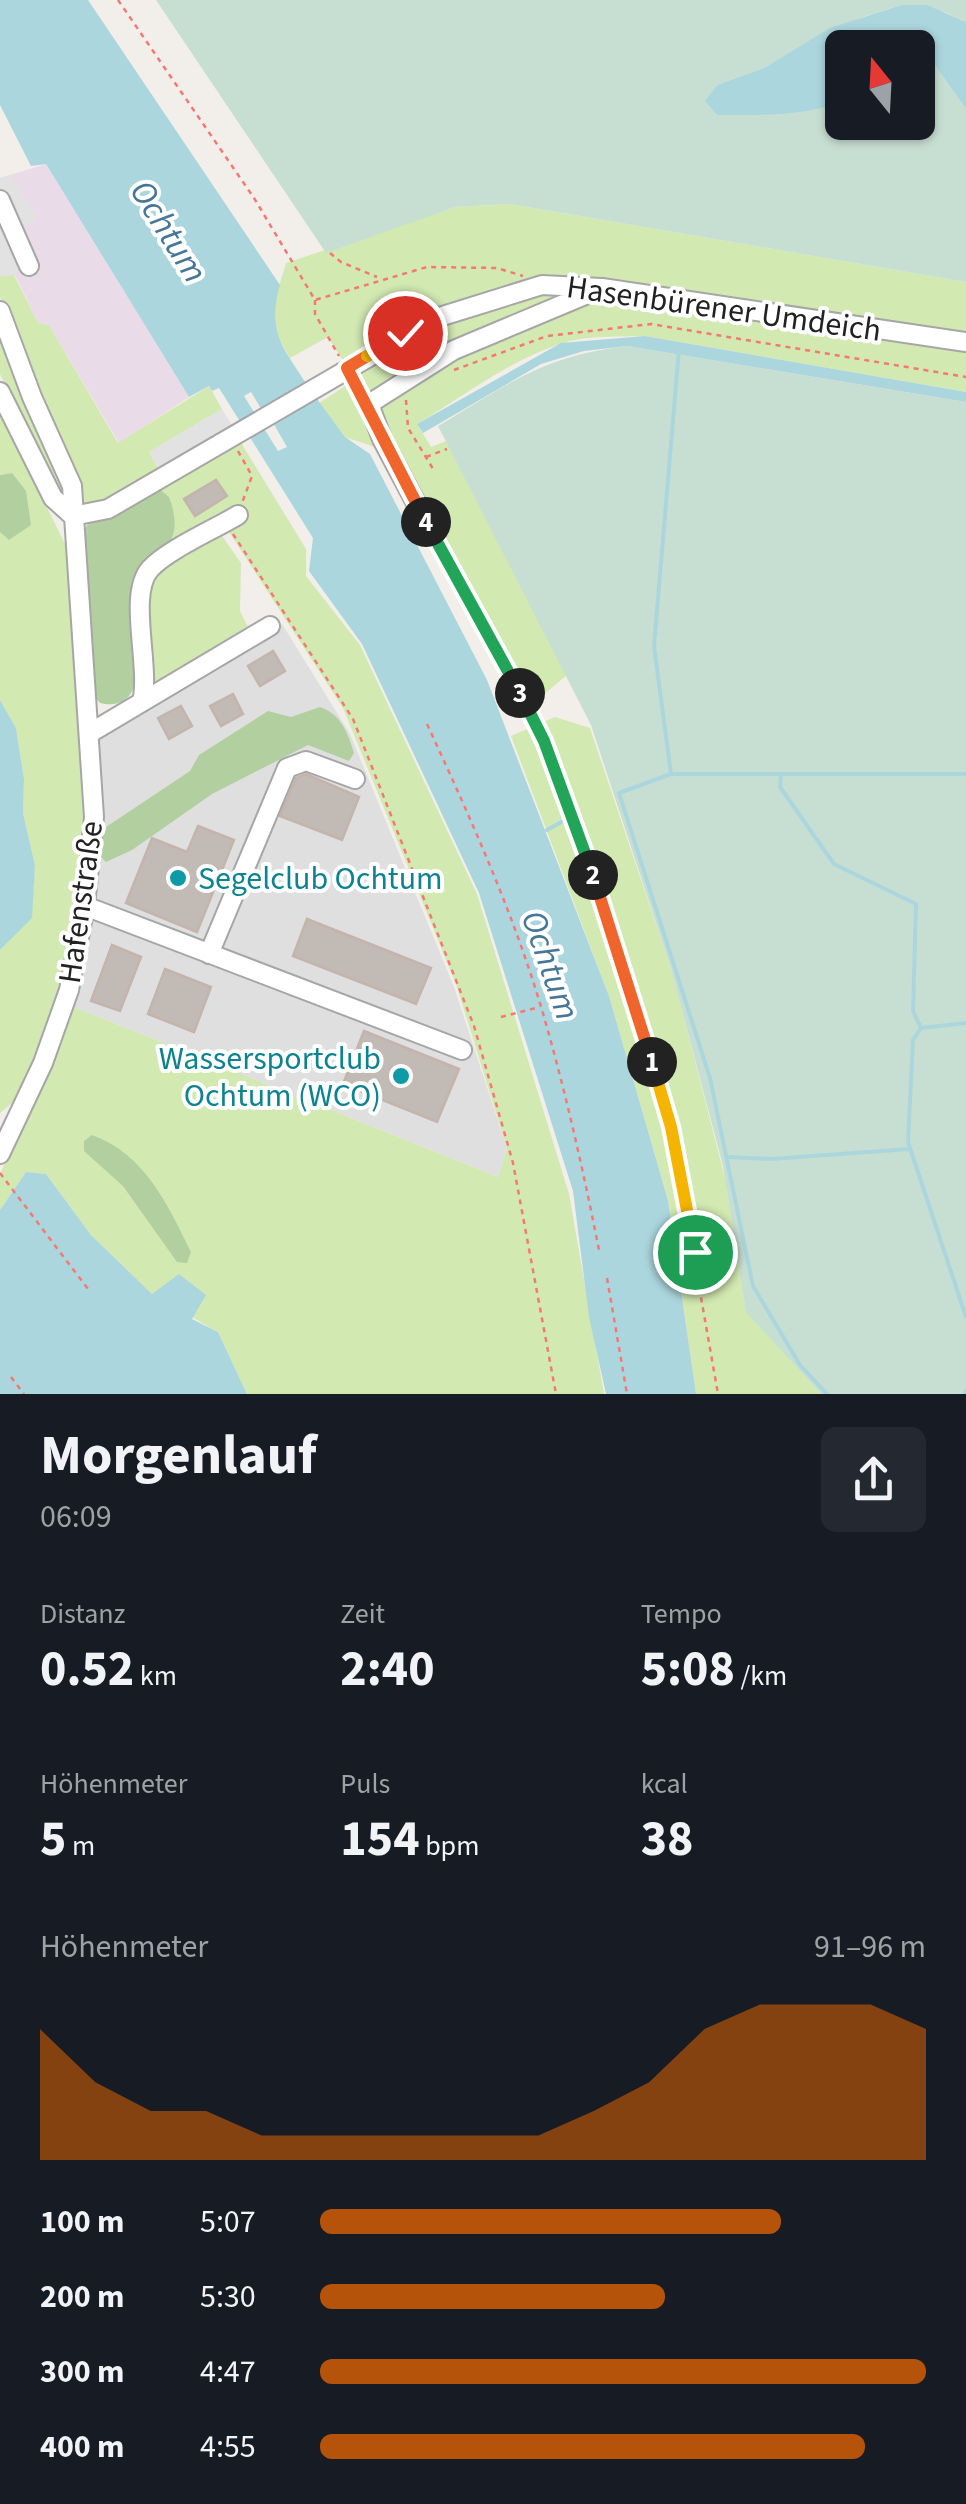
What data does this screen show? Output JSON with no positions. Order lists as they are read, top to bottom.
{
  "streets": {
    "street": ["Hasenbürener Umdeich", "Hafenstraße"]
  },
  "crossings": [
    ["Hasenbürener Umdeich", "Hafenstraße"]
  ],
  "water": ["Ochtum"],
  "places": ["Segelclub Ochtum", "Wassersportclub Ochtum (WCO)"],
  "north": "top",
  "page": {
    "pins": [
      "4",
      "3",
      "2",
      "1"
    ],
    "heading": ["Morgenlauf", "06:09"],
    "stats": [
      ["Distanz", "0.52 km"],
      ["Zeit", "2:40"],
      ["Tempo", "5:08 /km"],
      ["Höhenmeter", "5 m"],
      ["Puls", "154 bpm"],
      ["kcal", "38"]
    ],
    "chart": ["Höhenmeter", "91–96 m"],
    "list": [
      {
        "name": "100 m",
        "note": "5:07"
      },
      {
        "name": "200 m",
        "note": "5:30"
      },
      {
        "name": "300 m",
        "note": "4:47"
      },
      {
        "name": "400 m",
        "note": "4:55"
      }
    ]
  }
}
